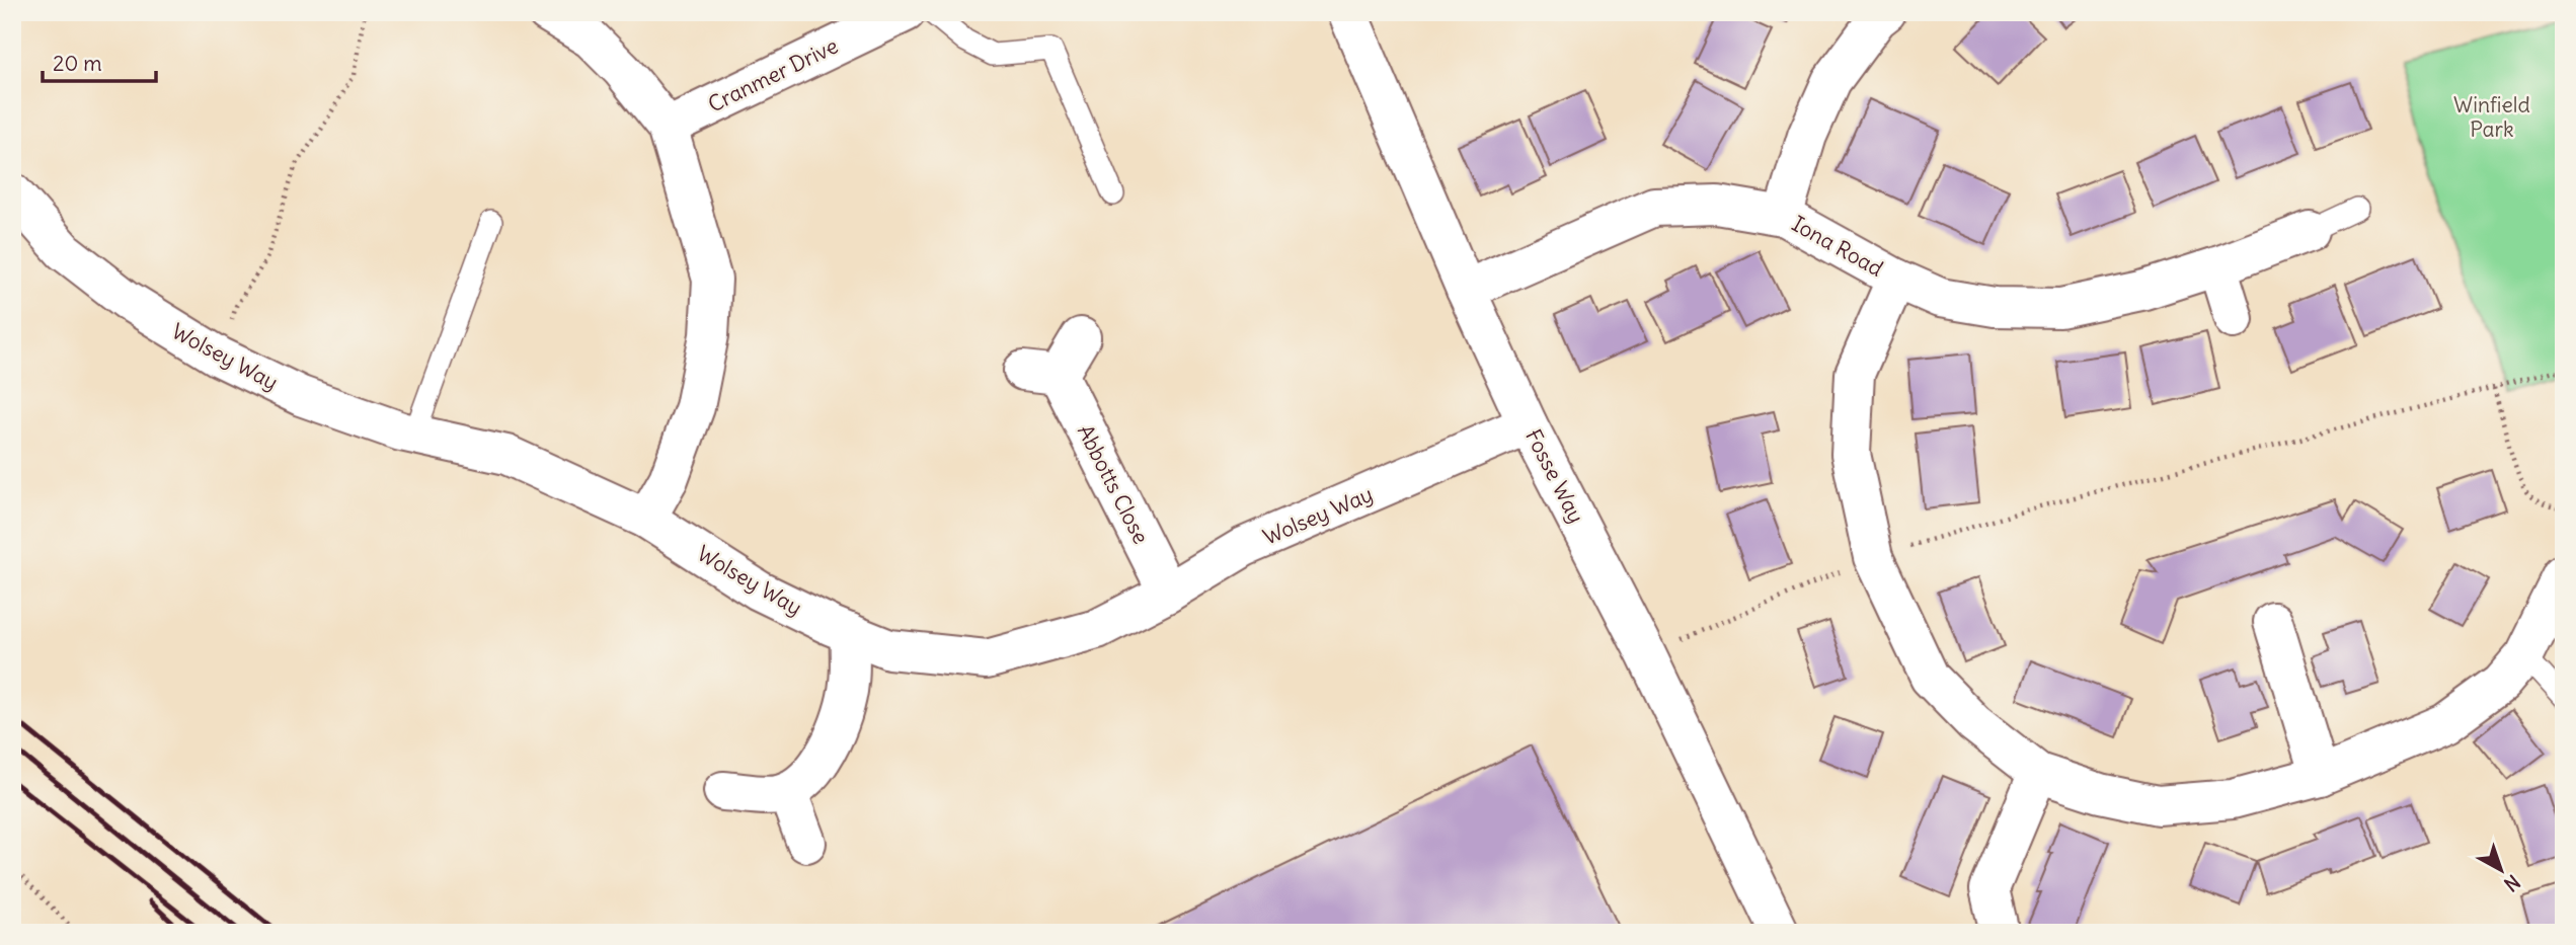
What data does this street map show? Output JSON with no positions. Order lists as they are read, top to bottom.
{
  "streets": {
    "street": [
      "Cranmer Drive",
      "Iona Road",
      "Wolsey Way",
      "Fosse Way",
      "Abbotts Close"
    ]
  },
  "crossings": [
    ["Iona Road", "Fosse Way"],
    ["Wolsey Way", "Fosse Way"],
    ["Wolsey Way", "Abbotts Close"]
  ],
  "parks": ["Winfield Park"],
  "scale_bar": "20 m",
  "north": "bottom right"
}
